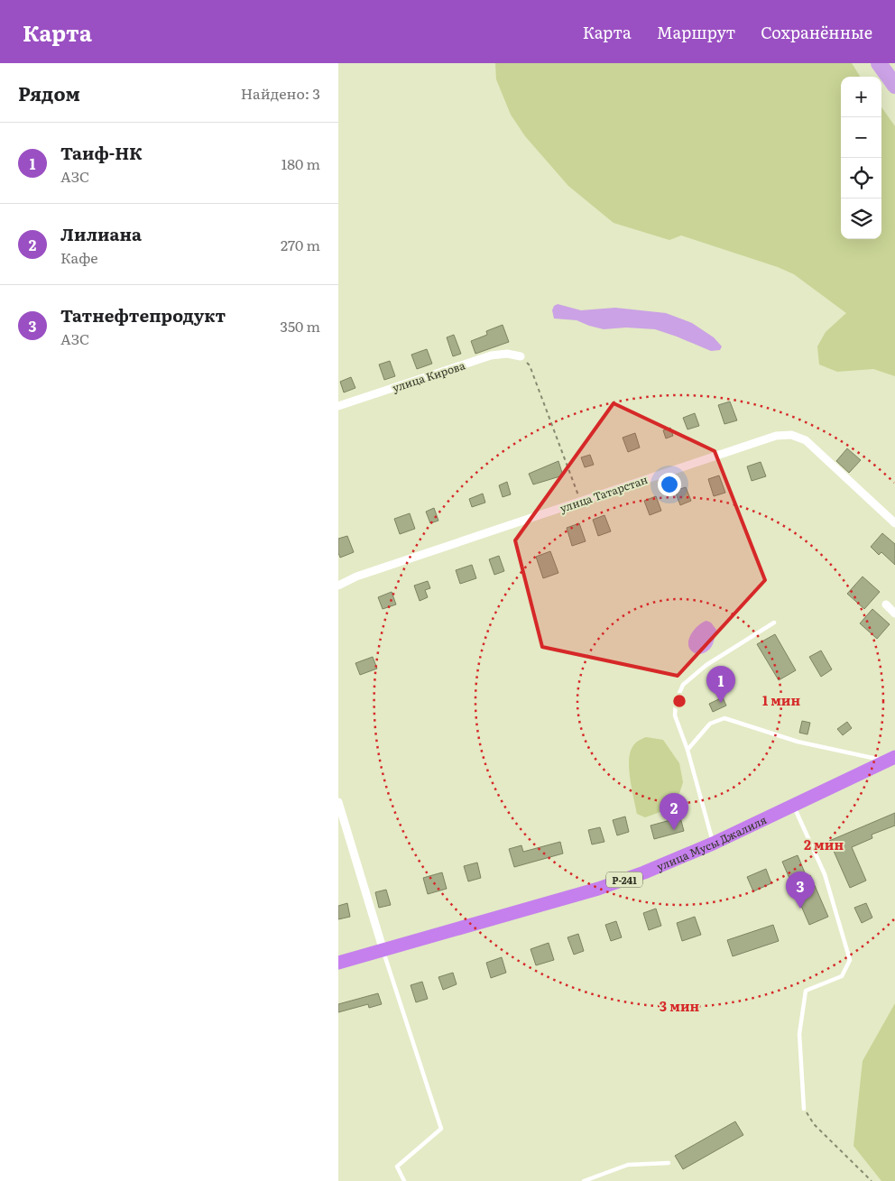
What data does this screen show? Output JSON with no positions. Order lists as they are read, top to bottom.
{
  "streets": {
    "highway": ["улица Мусы Джалиля", "Р-241"],
    "street": ["улица Кирова", "улица Татарстан"]
  },
  "page": {
    "header": "Карта",
    "nav": ["Карта", "Маршрут", "Сохранённые"],
    "heading": ["Рядом", "Найдено: 3"],
    "map_buttons": ["+", "−"],
    "list": [
      {
        "mark": "1",
        "name": "Таиф-НК",
        "note": "АЗС",
        "value": "180 m"
      },
      {
        "mark": "2",
        "name": "Лилиана",
        "note": "Кафе",
        "value": "270 m"
      },
      {
        "mark": "3",
        "name": "Татнефтепродукт",
        "note": "АЗС",
        "value": "350 m"
      }
    ],
    "pins": ["1", "2", "3"]
  },
  "rings": ["1 мин", "2 мин", "3 мин"]
}
